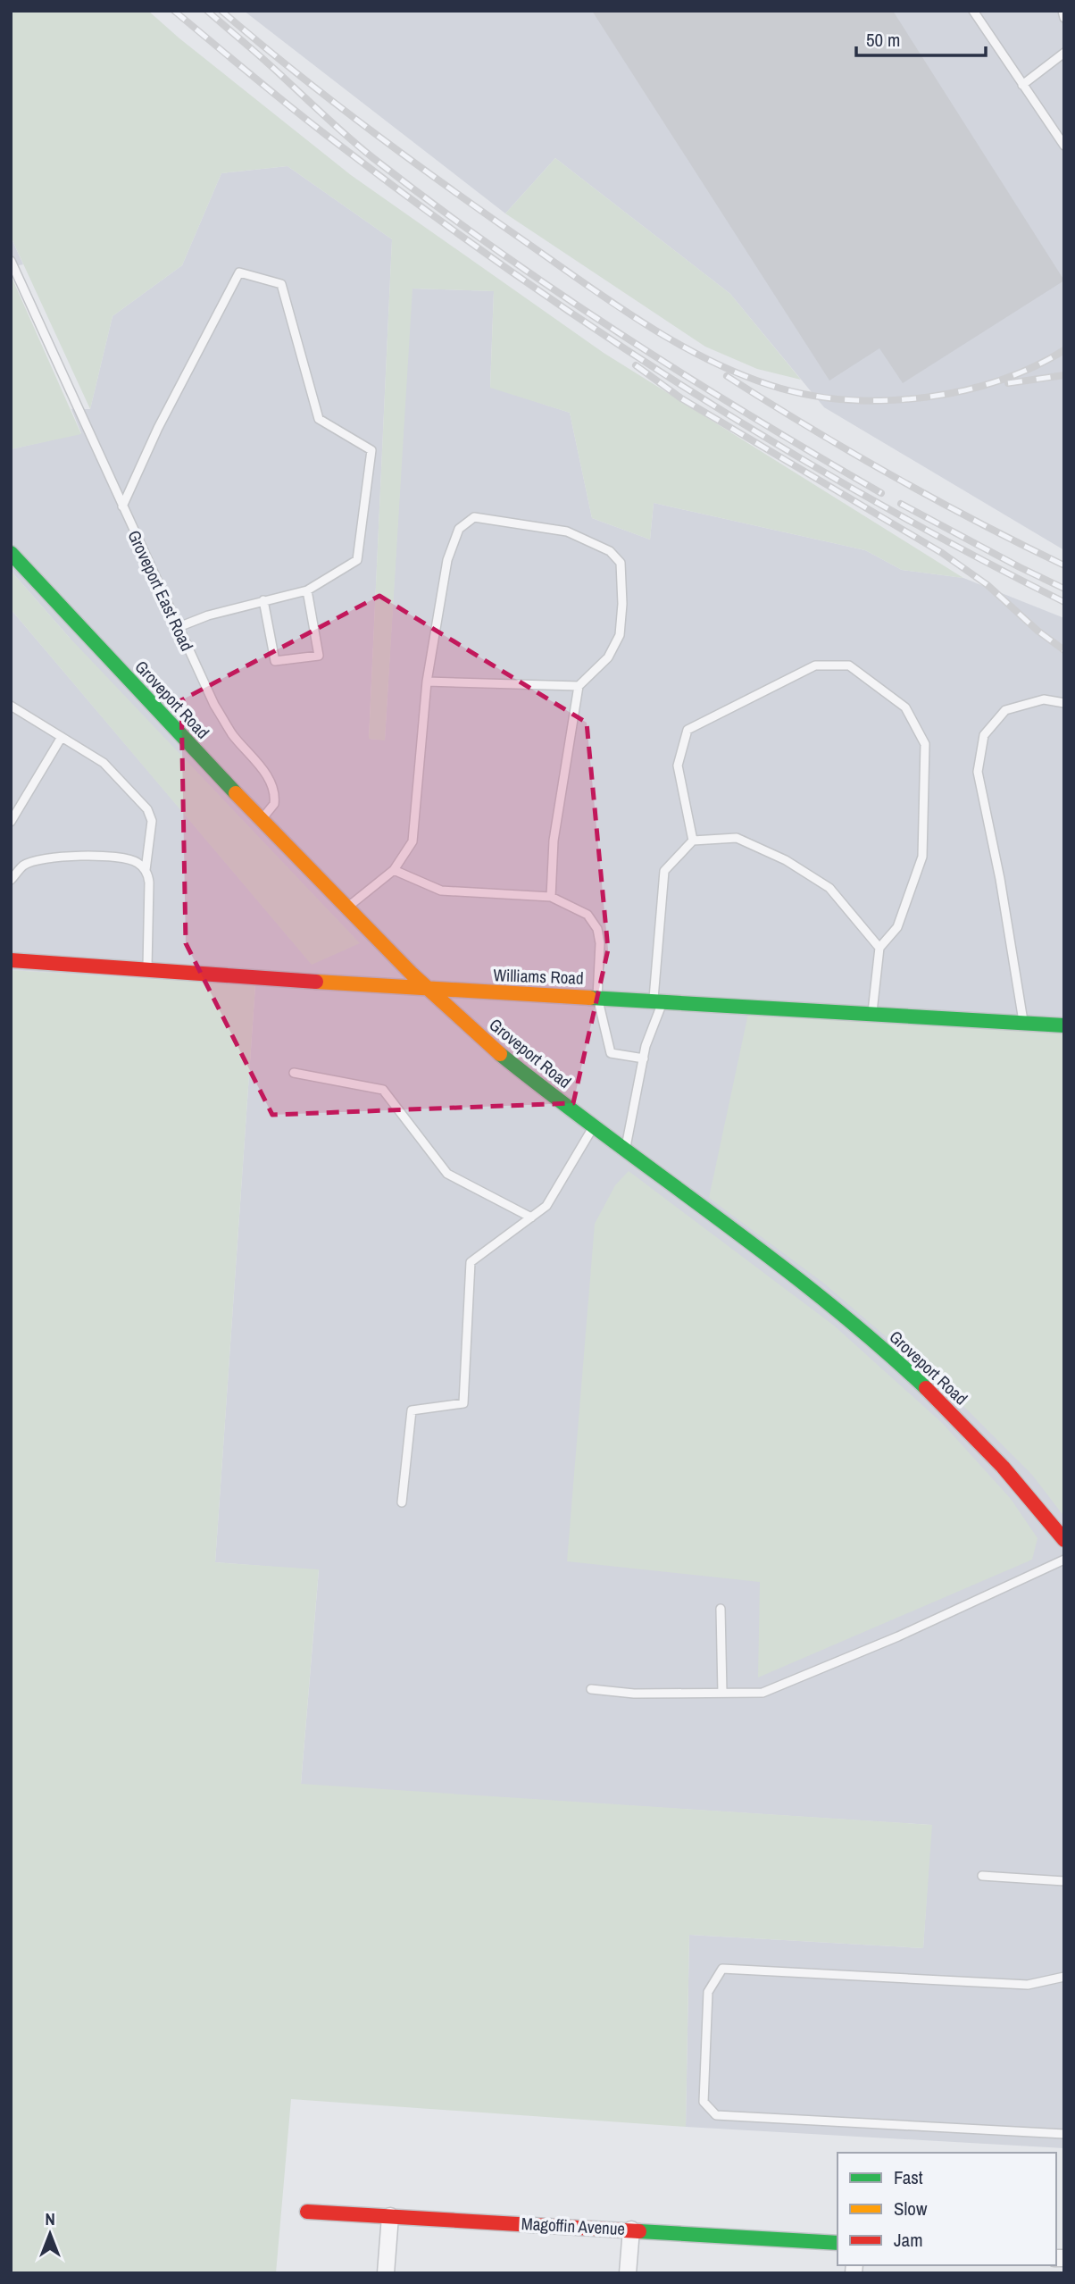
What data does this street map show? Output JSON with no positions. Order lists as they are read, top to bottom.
{
  "streets": {
    "main road": ["Groveport Road", "Williams Road", "Magoffin Avenue"],
    "lane": ["Groveport East Road"]
  },
  "crossings": [
    ["Groveport East Road", "Groveport Road"],
    ["Groveport Road", "Williams Road"]
  ],
  "legend": ["Fast", "Slow", "Jam"],
  "scale_bar": "50 m",
  "north": "top"
}
